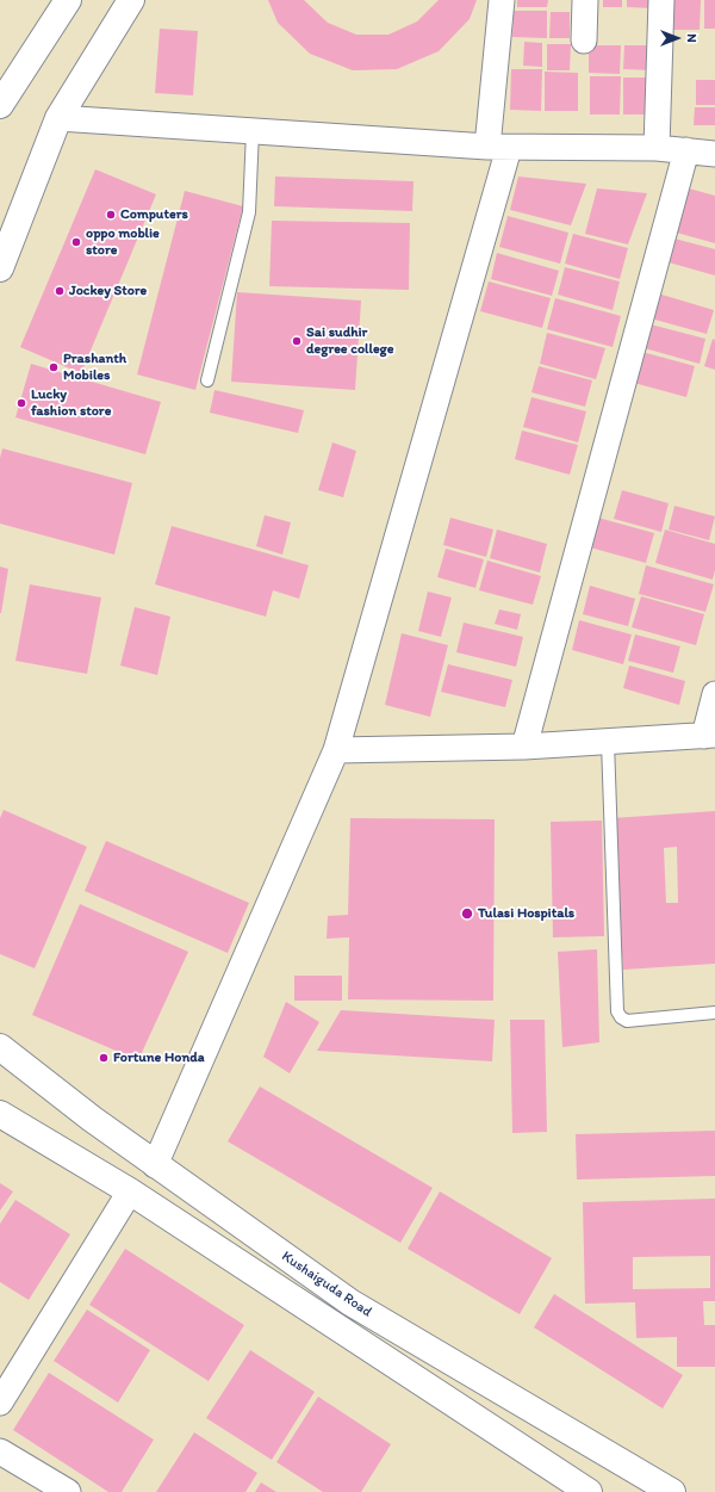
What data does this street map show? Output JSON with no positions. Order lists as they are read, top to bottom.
{
  "streets": {
    "main road": ["Kushaiguda Road"]
  },
  "places": [
    "Computers",
    "oppo moblie store",
    "Jockey Store",
    "Sai sudhir degree college",
    "Prashanth Mobiles",
    "Lucky fashion store",
    "Tulasi Hospitals",
    "Fortune Honda"
  ],
  "north": "right"
}
